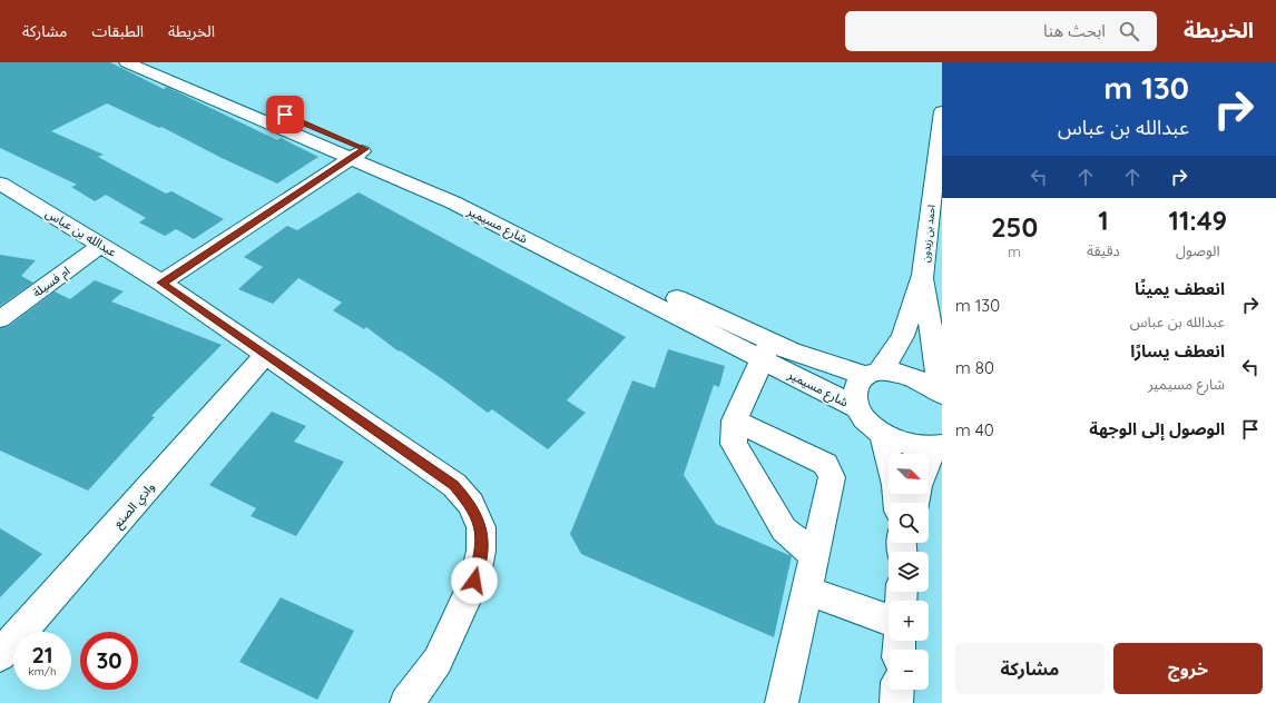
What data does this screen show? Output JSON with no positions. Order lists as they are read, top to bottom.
{
  "streets": {
    "street": [
      "شارع مسيمير",
      "عبدالله بن عباس",
      "احمد بن زيدون",
      "ام فسيلة",
      "وادي الصنع"
    ]
  },
  "crossings": [
    ["شارع مسيمير", "احمد بن زيدون"],
    ["عبدالله بن عباس", "ام فسيلة"],
    ["عبدالله بن عباس", "وادي الصنع"]
  ],
  "north": "bottom right",
  "page": {
    "header": "الخريطة",
    "search": "ابحث هنا",
    "nav": ["الخريطة", "الطبقات", "مشاركة"],
    "turn": ["130 m", "عبدالله بن عباس"],
    "eta": [
      "11:49",
      "الوصول",
      "1",
      "دقيقة",
      "250",
      "m"
    ],
    "list": [
      {
        "name": "انعطف يمينًا",
        "note": "عبدالله بن عباس",
        "value": "130 m"
      },
      {
        "name": "انعطف يسارًا",
        "note": "شارع مسيمير",
        "value": "80 m"
      },
      {
        "name": "الوصول إلى الوجهة",
        "value": "40 m"
      }
    ],
    "map_buttons": ["+", "−"],
    "speed": "21 km/h",
    "limit": "30",
    "buttons": ["خروج", "مشاركة"]
  }
}
